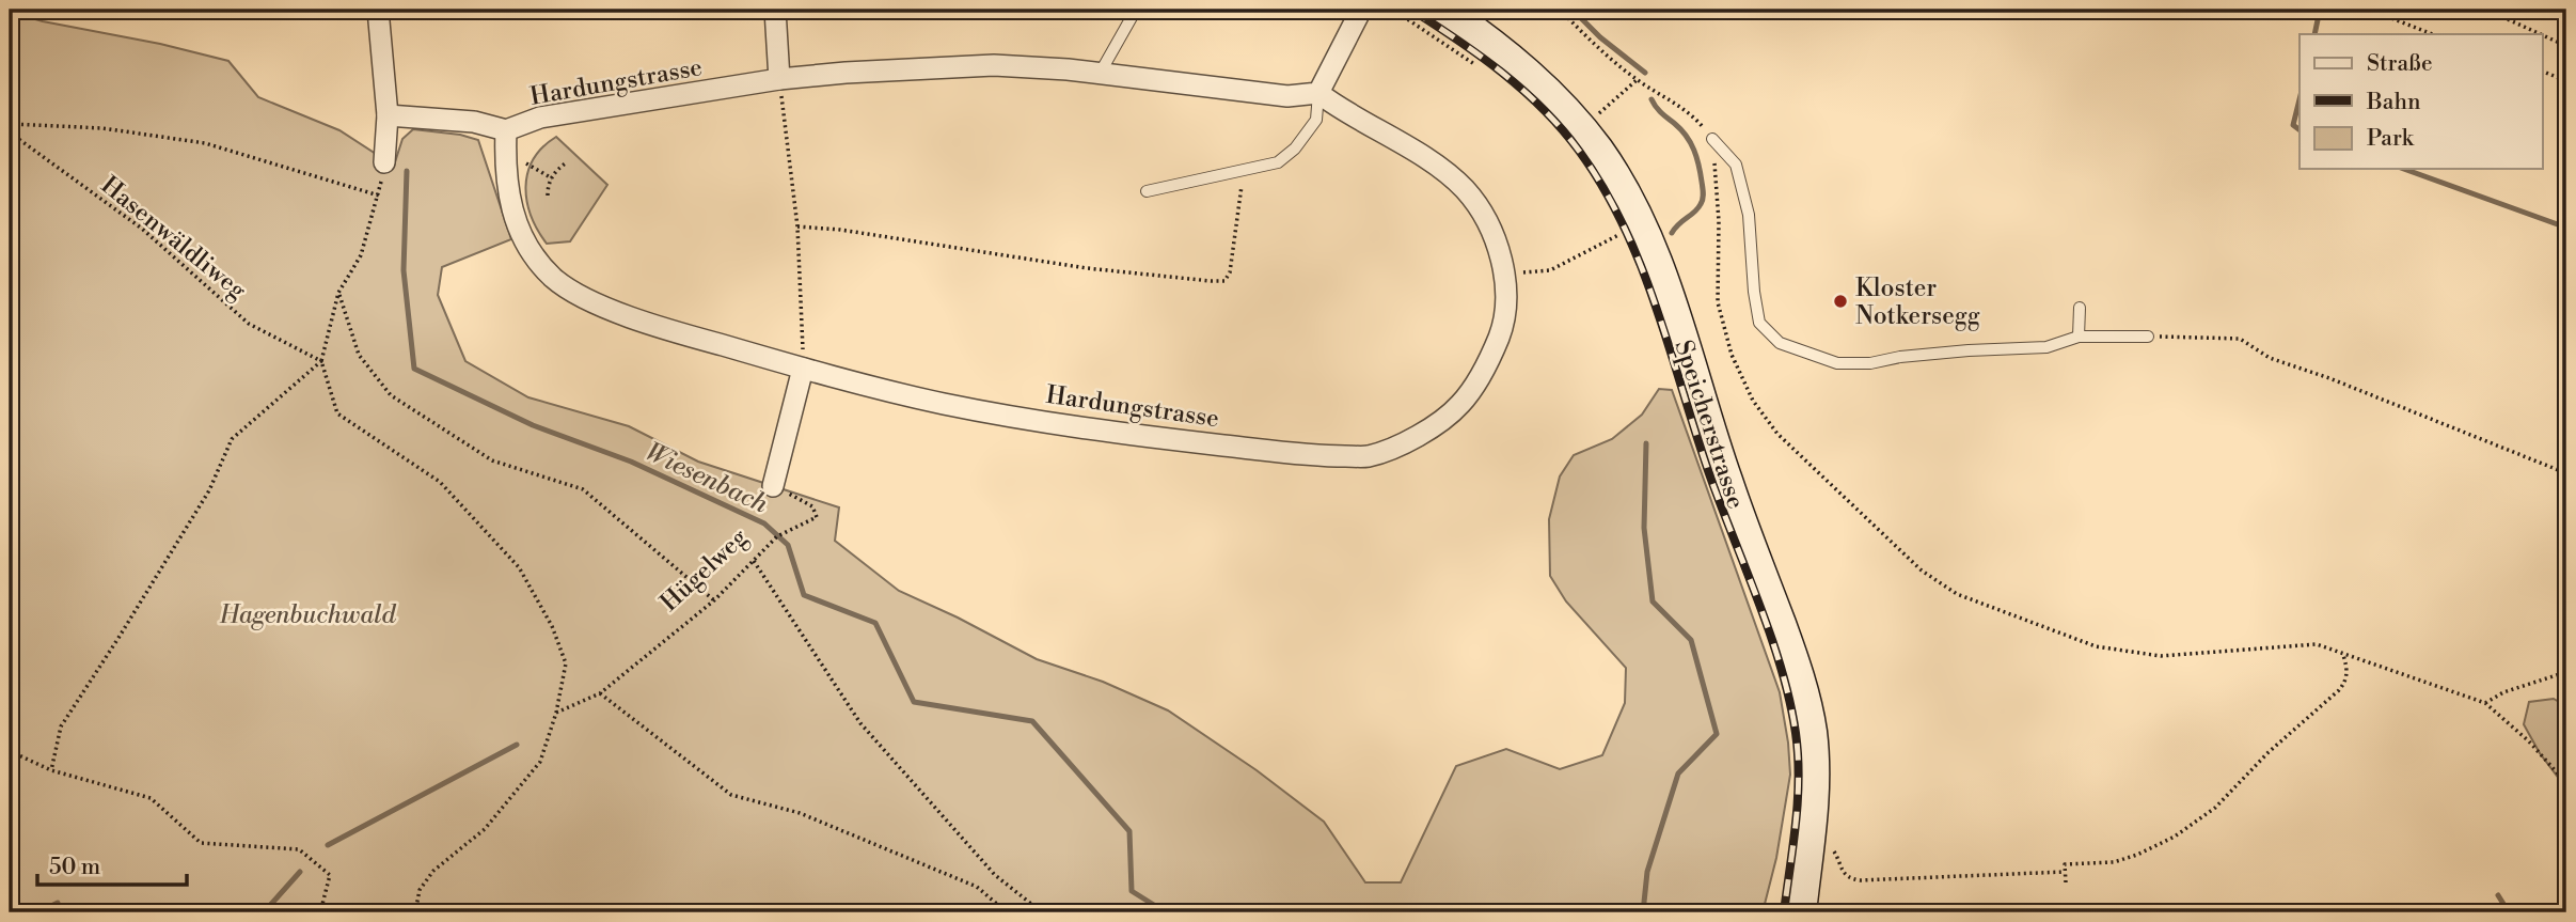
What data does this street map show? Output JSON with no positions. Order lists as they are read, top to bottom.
{
  "streets": {
    "main road": ["Speicherstrasse"],
    "street": ["Hardungstrasse"],
    "path": ["Hasenwäldliweg", "Hügelweg"]
  },
  "water": ["Wiesenbach"],
  "parks": ["Hagenbuchwald"],
  "places": ["Kloster Notkersegg"],
  "legend": ["Straße", "Bahn", "Park"],
  "scale_bar": "50 m"
}
